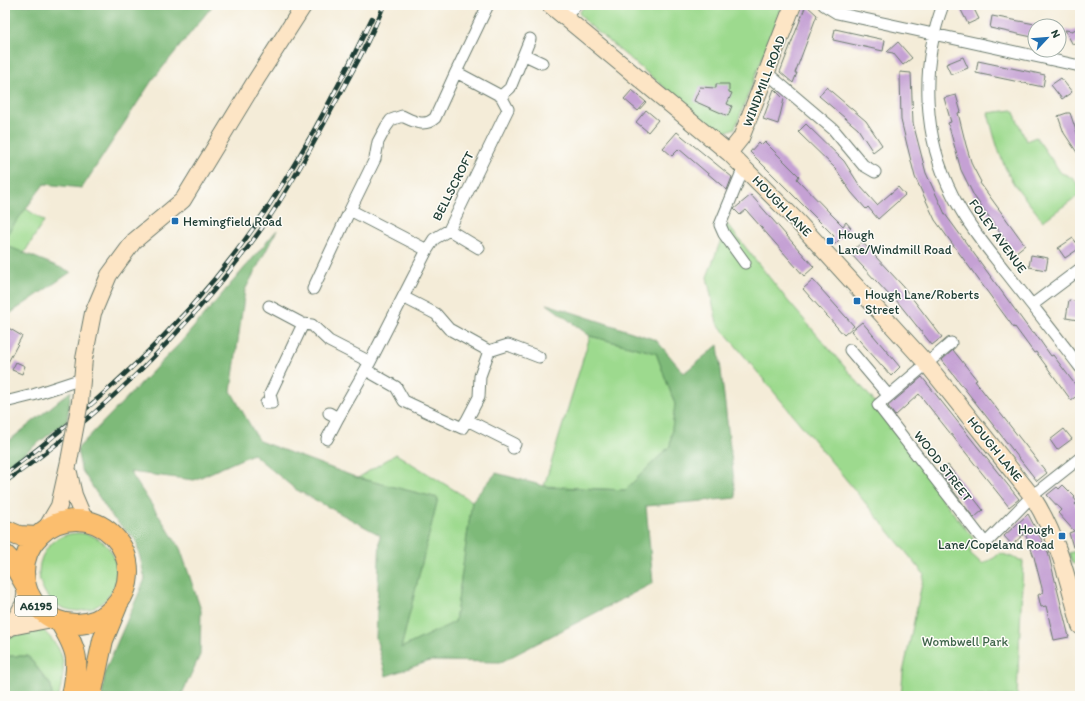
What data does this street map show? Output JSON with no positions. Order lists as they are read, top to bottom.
{
  "streets": {
    "highway": ["A6195"],
    "street": [
      "WINDMILL ROAD",
      "BELLSCROFT",
      "HOUGH LANE",
      "FOLEY AVENUE",
      "WOOD STREET"
    ]
  },
  "crossings": [
    ["WINDMILL ROAD", "HOUGH LANE"],
    ["HOUGH LANE", "WOOD STREET"]
  ],
  "parks": ["Wombwell Park"],
  "places": {
    "transit": [
      "Hemingfield Road",
      "Hough Lane/Windmill Road",
      "Hough Lane/Roberts Street",
      "Hough Lane/Copeland Road"
    ]
  },
  "north": "top right"
}
